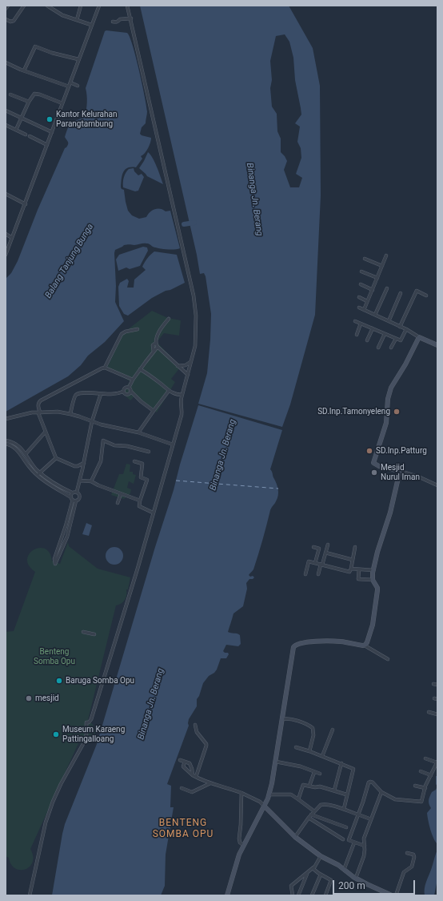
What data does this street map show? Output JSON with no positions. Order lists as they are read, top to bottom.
{
  "districts": ["BENTENG SOMBA OPU"],
  "water": ["Binanga Jn. Berang", "Balang Tanjung Bunga"],
  "parks": ["Benteng Somba Opu"],
  "places": [
    "Kantor Kelurahan Parangtambung",
    "SD.Inp.Tamonyeleng",
    "SD.Inp.Patturg",
    "Mesjid Nurul Iman",
    "Baruga Somba Opu",
    "mesjid",
    "Museum Karaeng Pattingalloang"
  ],
  "scale_bar": "200 m"
}
